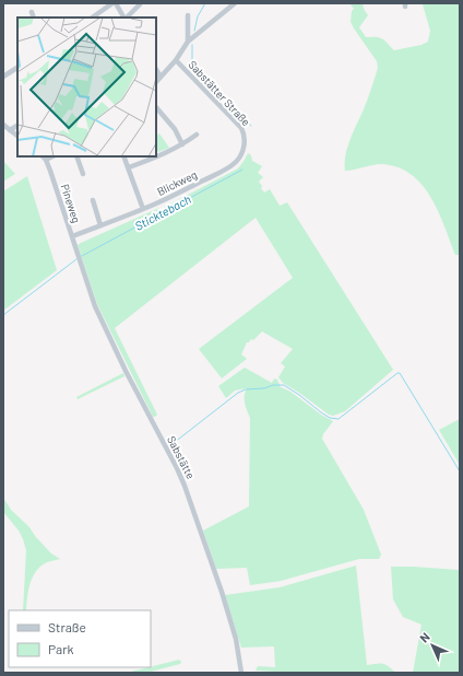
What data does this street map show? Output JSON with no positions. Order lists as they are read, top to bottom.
{
  "streets": {
    "street": [
      "Sabstätter Straße",
      "Blickweg",
      "Pineweg",
      "Sabstätte"
    ]
  },
  "crossings": [
    ["Sabstätter Straße", "Blickweg"],
    ["Blickweg", "Pineweg"],
    ["Pineweg", "Sabstätte"]
  ],
  "water": ["Sticktebach"],
  "legend": ["Straße", "Park"],
  "north": "top left"
}
